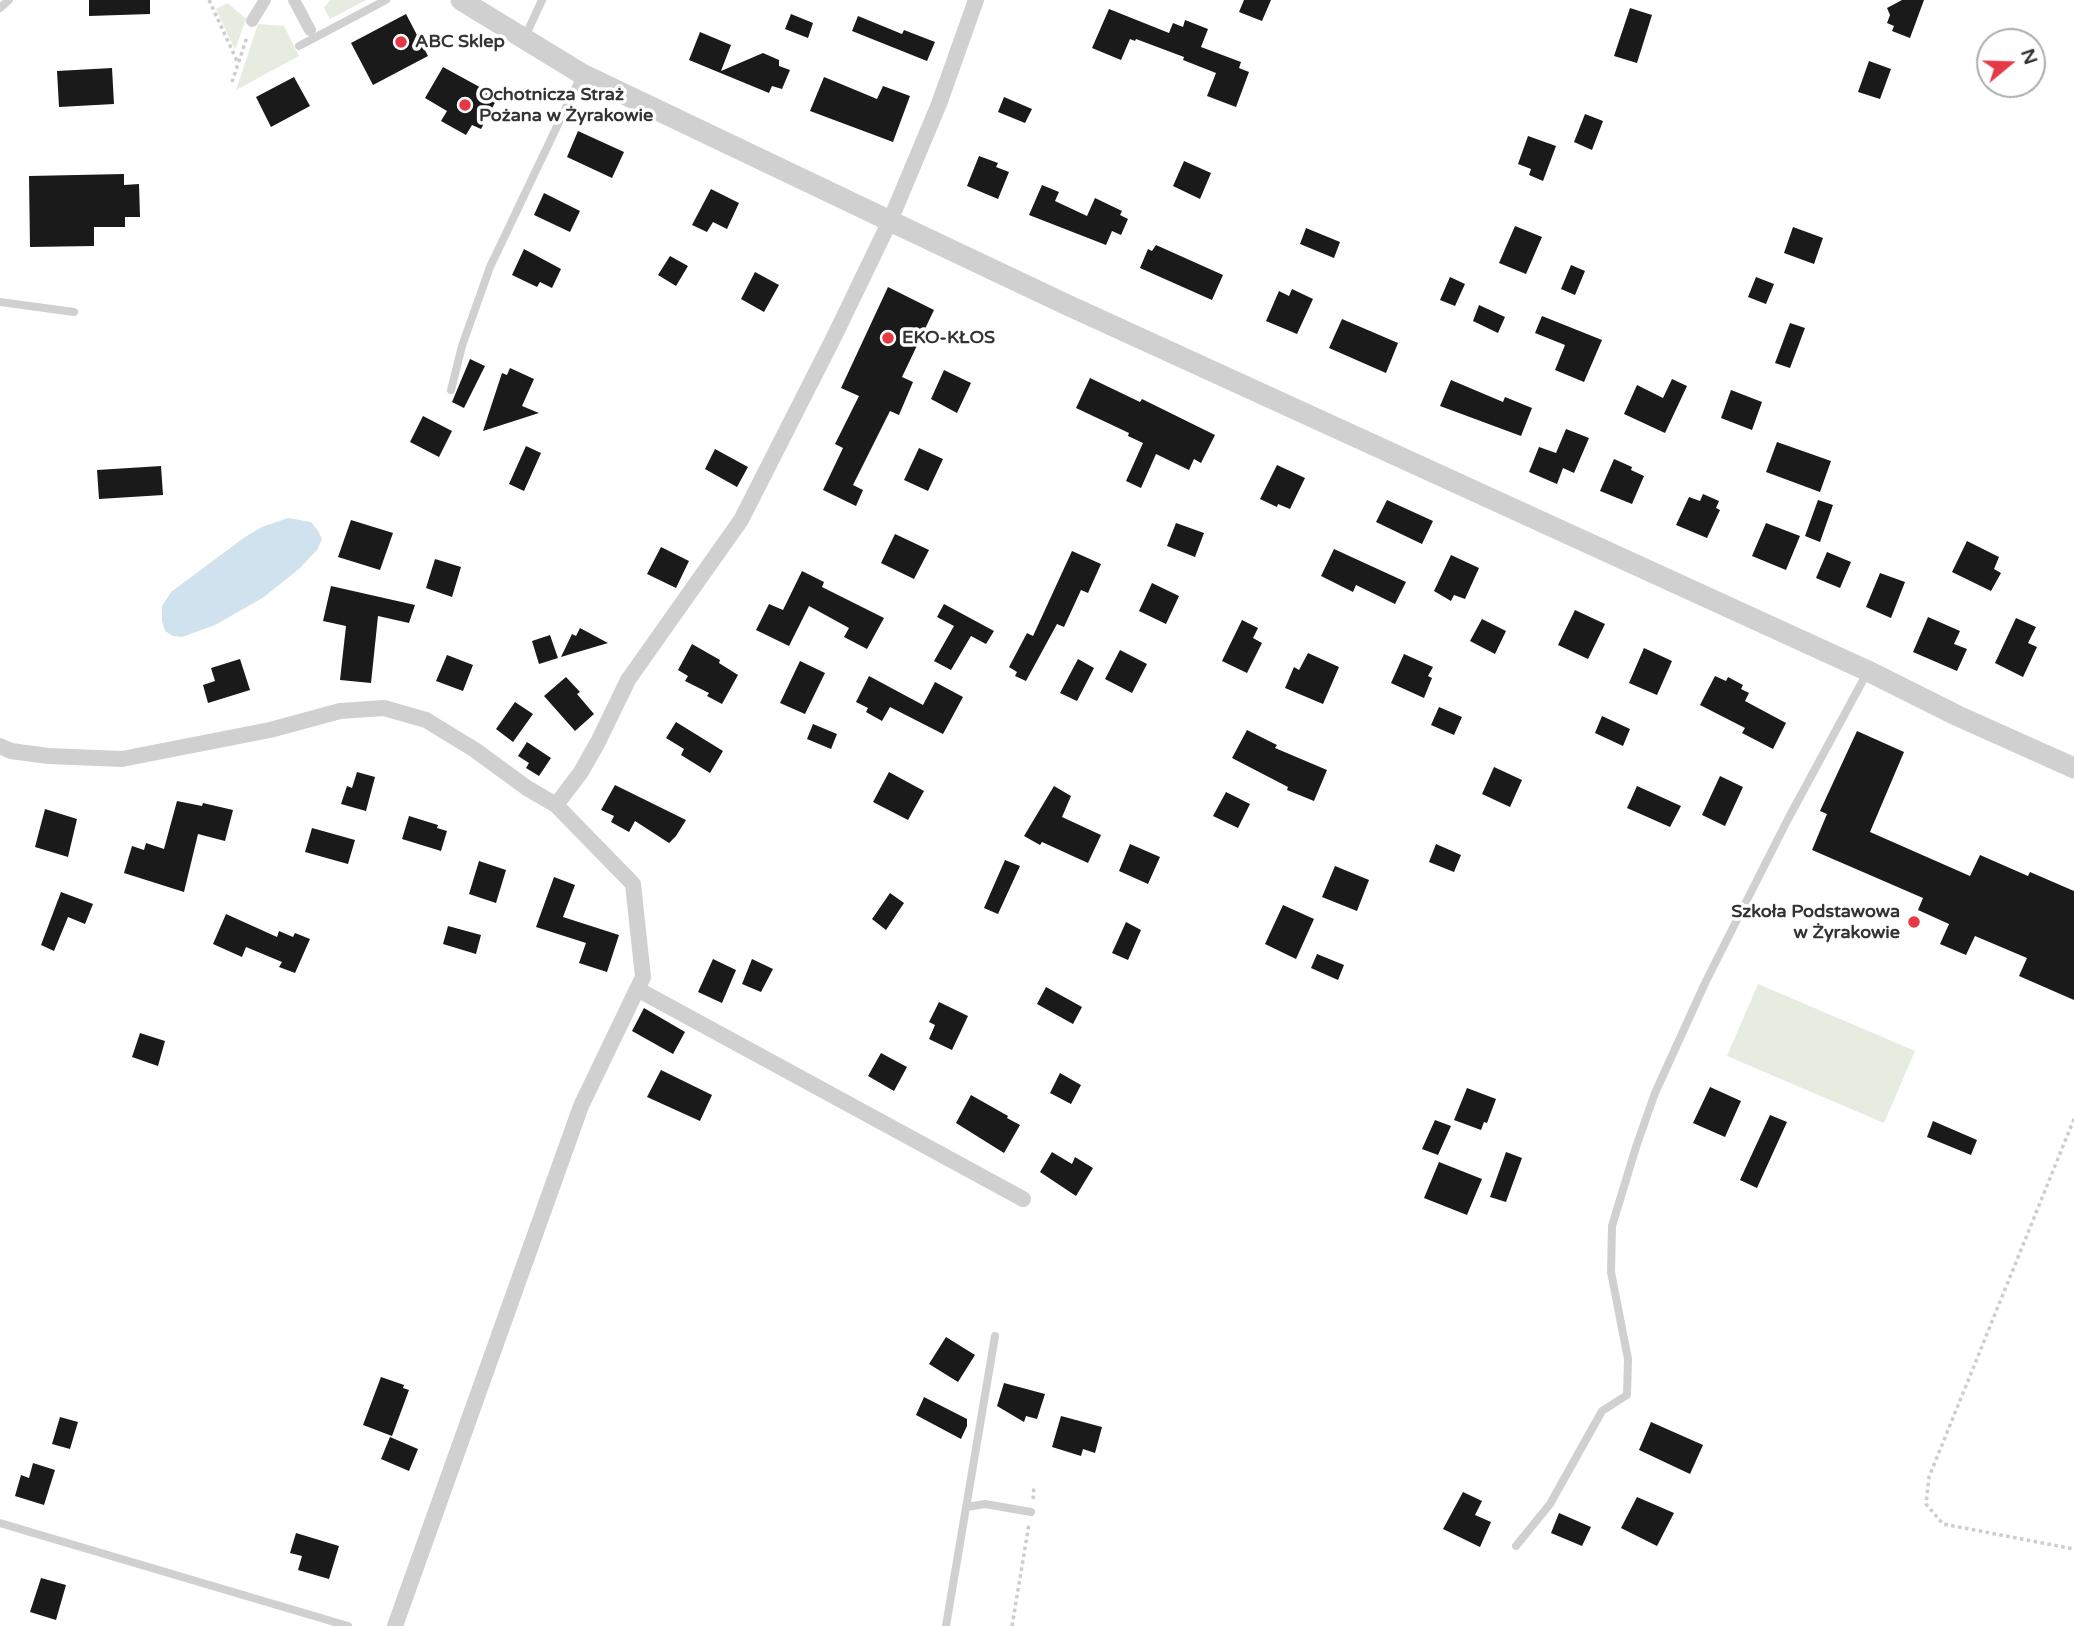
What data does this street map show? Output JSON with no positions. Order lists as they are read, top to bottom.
{
  "places": [
    "ABC Sklep",
    "Ochotnicza Straż Pożana w Żyrakowie",
    "EKO-KŁOS",
    "Szkoła Podstawowa w Żyrakowie"
  ],
  "north": "right"
}
